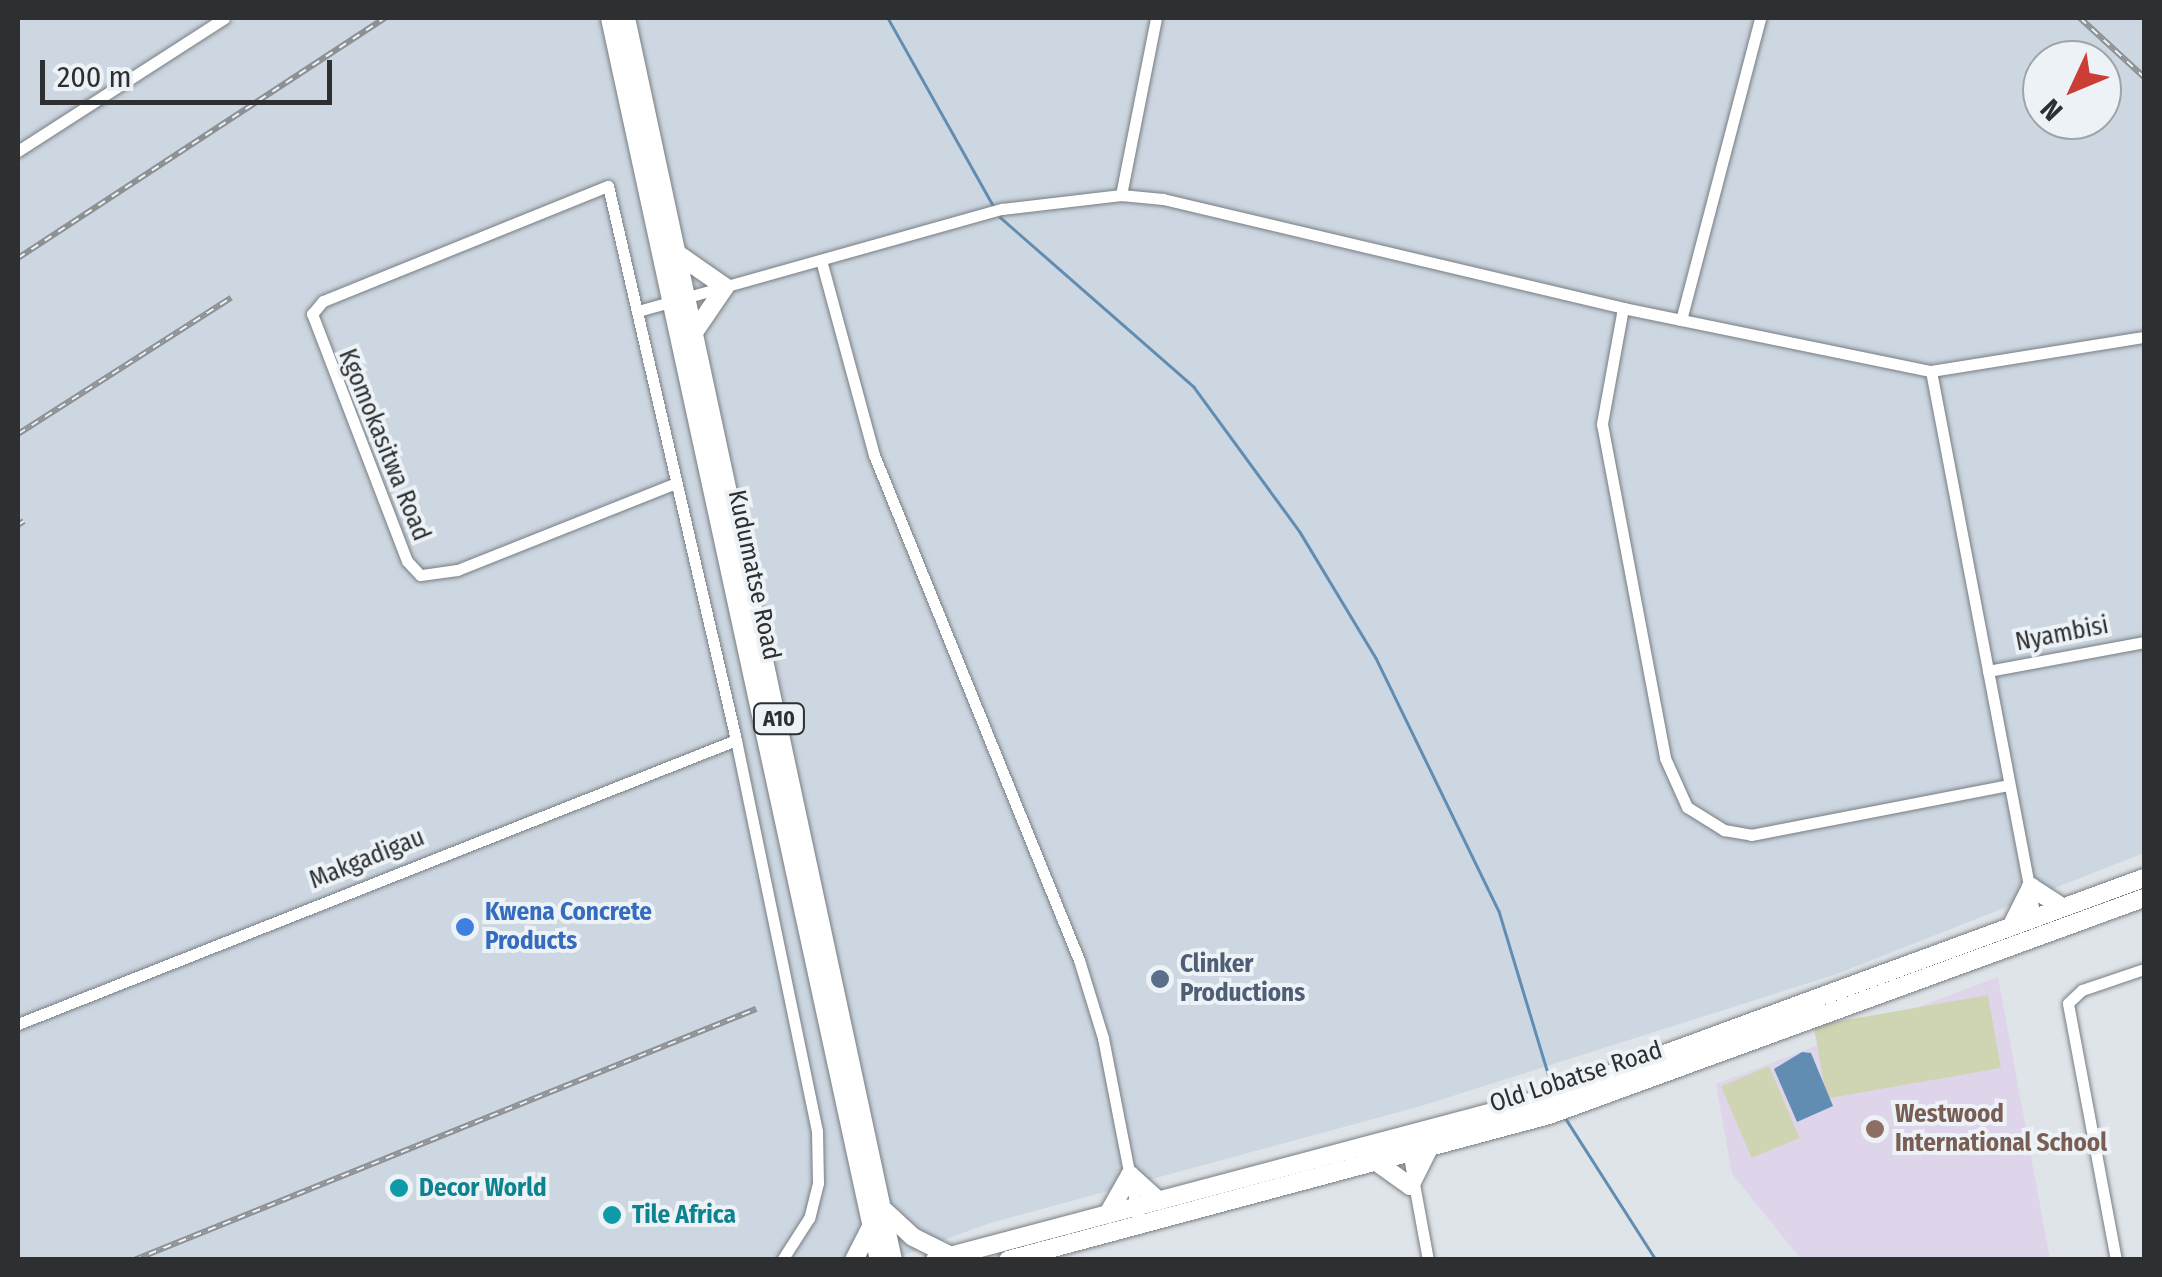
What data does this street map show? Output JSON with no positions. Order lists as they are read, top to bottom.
{
  "streets": {
    "main road": ["Kudumatse Road", "A10", "Old Lobatse Road"],
    "street": ["Kgomokasitwa Road", "Nyambisi", "Makgadigau"]
  },
  "places": [
    "Kwena Concrete Products",
    "Clinker Productions",
    "Westwood International School",
    "Decor World",
    "Tile Africa"
  ],
  "scale_bar": "200 m",
  "north": "bottom left"
}
